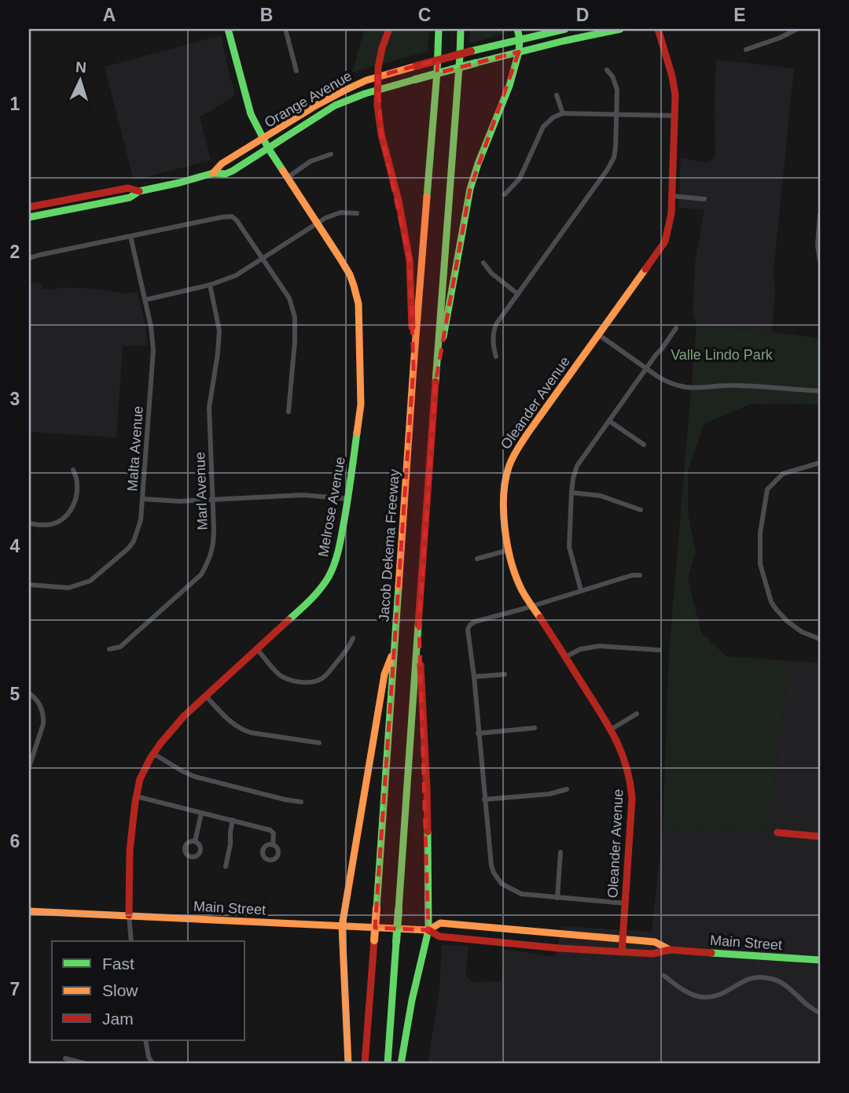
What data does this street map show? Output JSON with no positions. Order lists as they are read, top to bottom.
{
  "streets": {
    "main road": [
      "Orange Avenue",
      "Oleander Avenue",
      "Melrose Avenue",
      "Jacob Dekema Freeway",
      "Main Street"
    ],
    "street": ["Malta Avenue", "Marl Avenue"]
  },
  "crossings": [
    ["Orange Avenue", "Melrose Avenue"],
    ["Oleander Avenue", "Main Street"],
    ["Melrose Avenue", "Main Street"]
  ],
  "parks": ["Valle Lindo Park"],
  "legend": ["Fast", "Slow", "Jam"],
  "north": "top",
  "grid": {
    "columns": [
      "A",
      "B",
      "C",
      "D",
      "E"
    ],
    "rows": [
      "1",
      "2",
      "3",
      "4",
      "5",
      "6",
      "7"
    ]
  }
}
